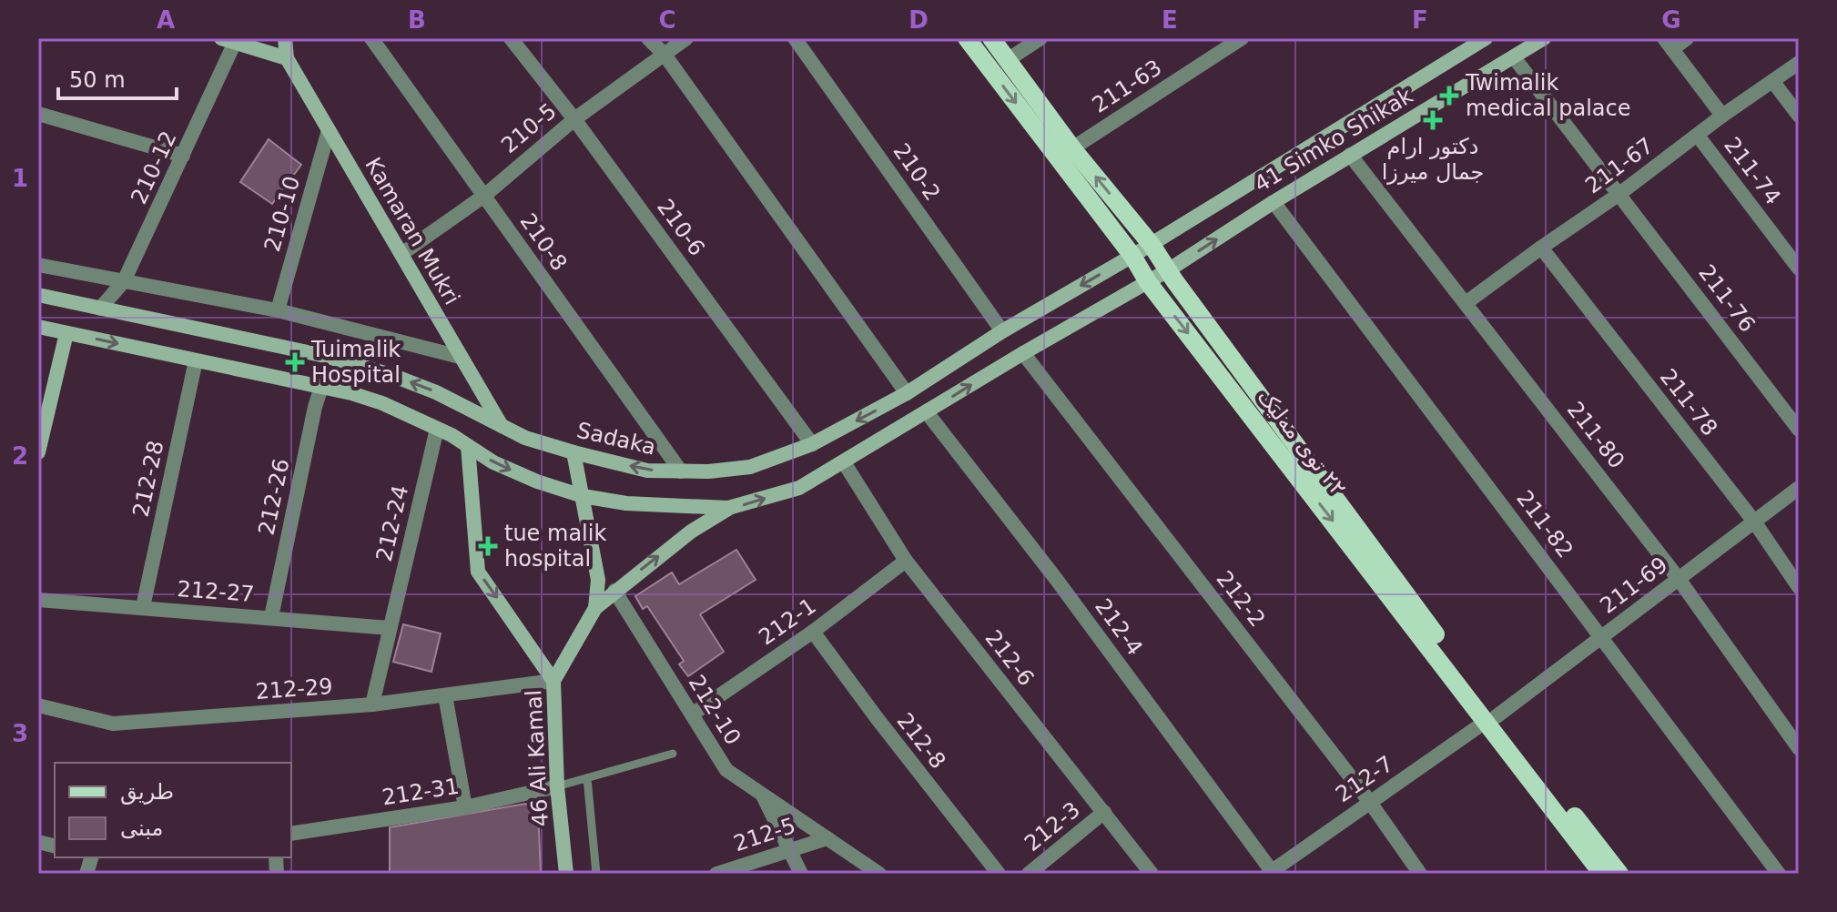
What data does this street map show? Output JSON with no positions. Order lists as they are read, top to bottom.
{
  "streets": {
    "main road": [
      "41 Simko Shikak",
      "Kamaran Mukri",
      "Sadaka",
      "٢٢ توی مەلیک",
      "46 Ali Kamal"
    ],
    "street": [
      "211-63",
      "210-5",
      "211-67",
      "210-12",
      "211-74",
      "210-2",
      "210-10",
      "210-6",
      "210-8",
      "211-76",
      "211-78",
      "211-80",
      "212-28",
      "212-26",
      "212-24",
      "211-82",
      "211-69",
      "212-27",
      "212-2",
      "212-1",
      "212-4",
      "212-6",
      "212-29",
      "212-10",
      "212-8",
      "212-7",
      "212-31",
      "212-3",
      "212-5"
    ]
  },
  "crossings": [
    ["211-63", "٢٢ توی مەلیک"],
    ["210-5", "210-6"],
    ["210-5", "Kamaran Mukri"],
    ["210-5", "210-8"],
    ["41 Simko Shikak", "211-76"],
    ["41 Simko Shikak", "211-80"],
    ["41 Simko Shikak", "Sadaka"],
    ["41 Simko Shikak", "٢٢ توی مەلیک"],
    ["41 Simko Shikak", "211-82"],
    ["41 Simko Shikak", "212-2"],
    ["41 Simko Shikak", "212-4"],
    ["41 Simko Shikak", "212-6"],
    ["41 Simko Shikak", "46 Ali Kamal"],
    ["211-67", "211-74"],
    ["211-67", "211-76"],
    ["211-67", "211-78"],
    ["211-67", "211-80"],
    ["210-12", "Sadaka"],
    ["210-2", "Sadaka"],
    ["210-10", "Kamaran Mukri"],
    ["210-6", "Sadaka"],
    ["Kamaran Mukri", "Sadaka"],
    ["210-8", "Sadaka"],
    ["211-78", "211-69"],
    ["211-80", "211-69"],
    ["Sadaka", "٢٢ توی مەلیک"],
    ["Sadaka", "46 Ali Kamal"],
    ["٢٢ توی مەلیک", "211-69"],
    ["٢٢ توی مەلیک", "212-7"],
    ["212-28", "212-27"],
    ["212-26", "212-27"],
    ["212-24", "212-27"],
    ["212-24", "212-29"],
    ["211-82", "211-69"],
    ["211-69", "212-7"],
    ["212-2", "212-7"],
    ["212-1", "212-6"],
    ["212-1", "212-10"],
    ["212-1", "212-8"],
    ["212-4", "212-7"],
    ["212-6", "212-3"],
    ["212-29", "46 Ali Kamal"],
    ["212-10", "46 Ali Kamal"],
    ["212-10", "212-5"],
    ["46 Ali Kamal", "212-31"]
  ],
  "places": {
    "health": [
      "Twimalik medical palace",
      "دكتور ارام جمال ميرزا",
      "Tuimalik Hospital",
      "tue malik hospital"
    ]
  },
  "legend": ["طريق", "مبنى"],
  "scale_bar": "50 m",
  "grid": {
    "columns": [
      "A",
      "B",
      "C",
      "D",
      "E",
      "F",
      "G"
    ],
    "rows": ["1", "2", "3"]
  }
}
